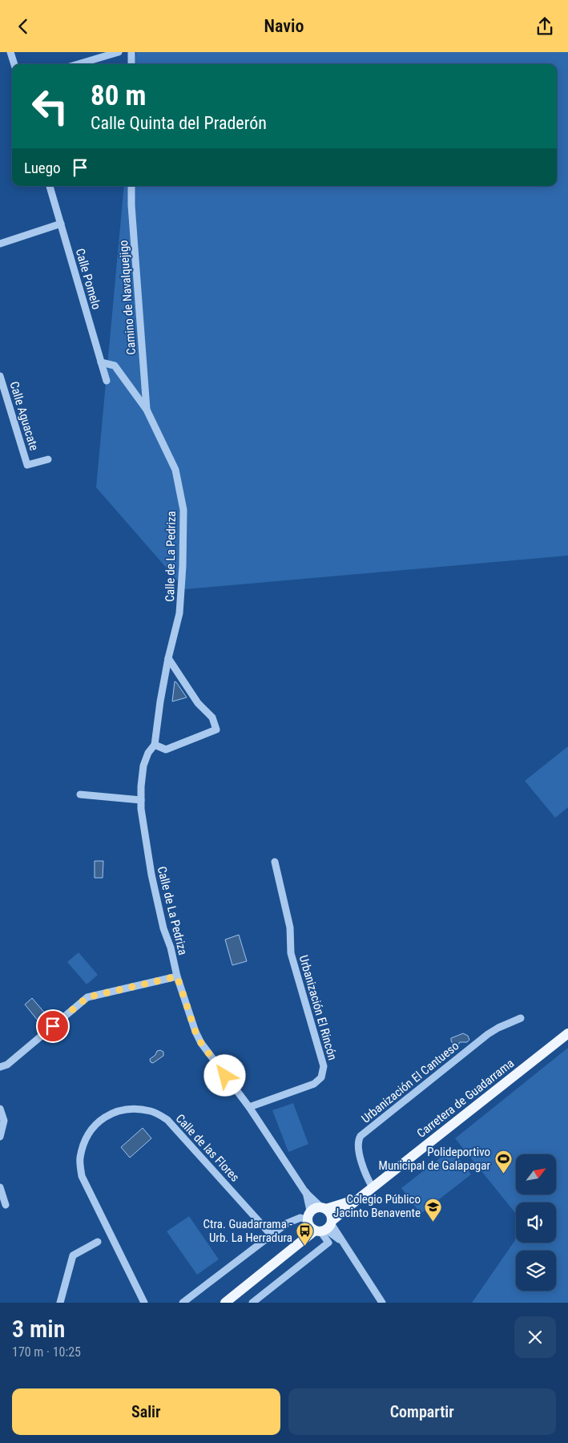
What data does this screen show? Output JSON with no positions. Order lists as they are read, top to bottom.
{
  "streets": {
    "main road": ["Carretera de Guadarrama"],
    "street": [
      "Calle Pomelo",
      "Camino de Navalquejigo",
      "Calle Aguacate",
      "Calle de La Pedriza",
      "Urbanización El Rincón",
      "Urbanización El Cantueso",
      "Calle de las Flores"
    ]
  },
  "crossings": [
    ["Calle Pomelo", "Calle de La Pedriza"],
    ["Camino de Navalquejigo", "Calle de La Pedriza"],
    ["Calle de La Pedriza", "Urbanización El Rincón"],
    ["Calle de La Pedriza", "Carretera de Guadarrama"],
    ["Urbanización El Cantueso", "Carretera de Guadarrama"]
  ],
  "places": {
    "sports": ["Polideportivo Municipal de Galapagar"],
    "school or university": ["Colegio Público Jacinto Benavente"],
    "bus stop": ["Ctra. Guadarrama - Urb. La Herradura"]
  },
  "north": "top right",
  "page": {
    "header": "Navio",
    "turn": ["80 m", "Calle Quinta del Praderón"],
    "then": "Luego",
    "heading": ["3 min", "170 m · 10:25"],
    "buttons": ["Salir", "Compartir"]
  }
}
